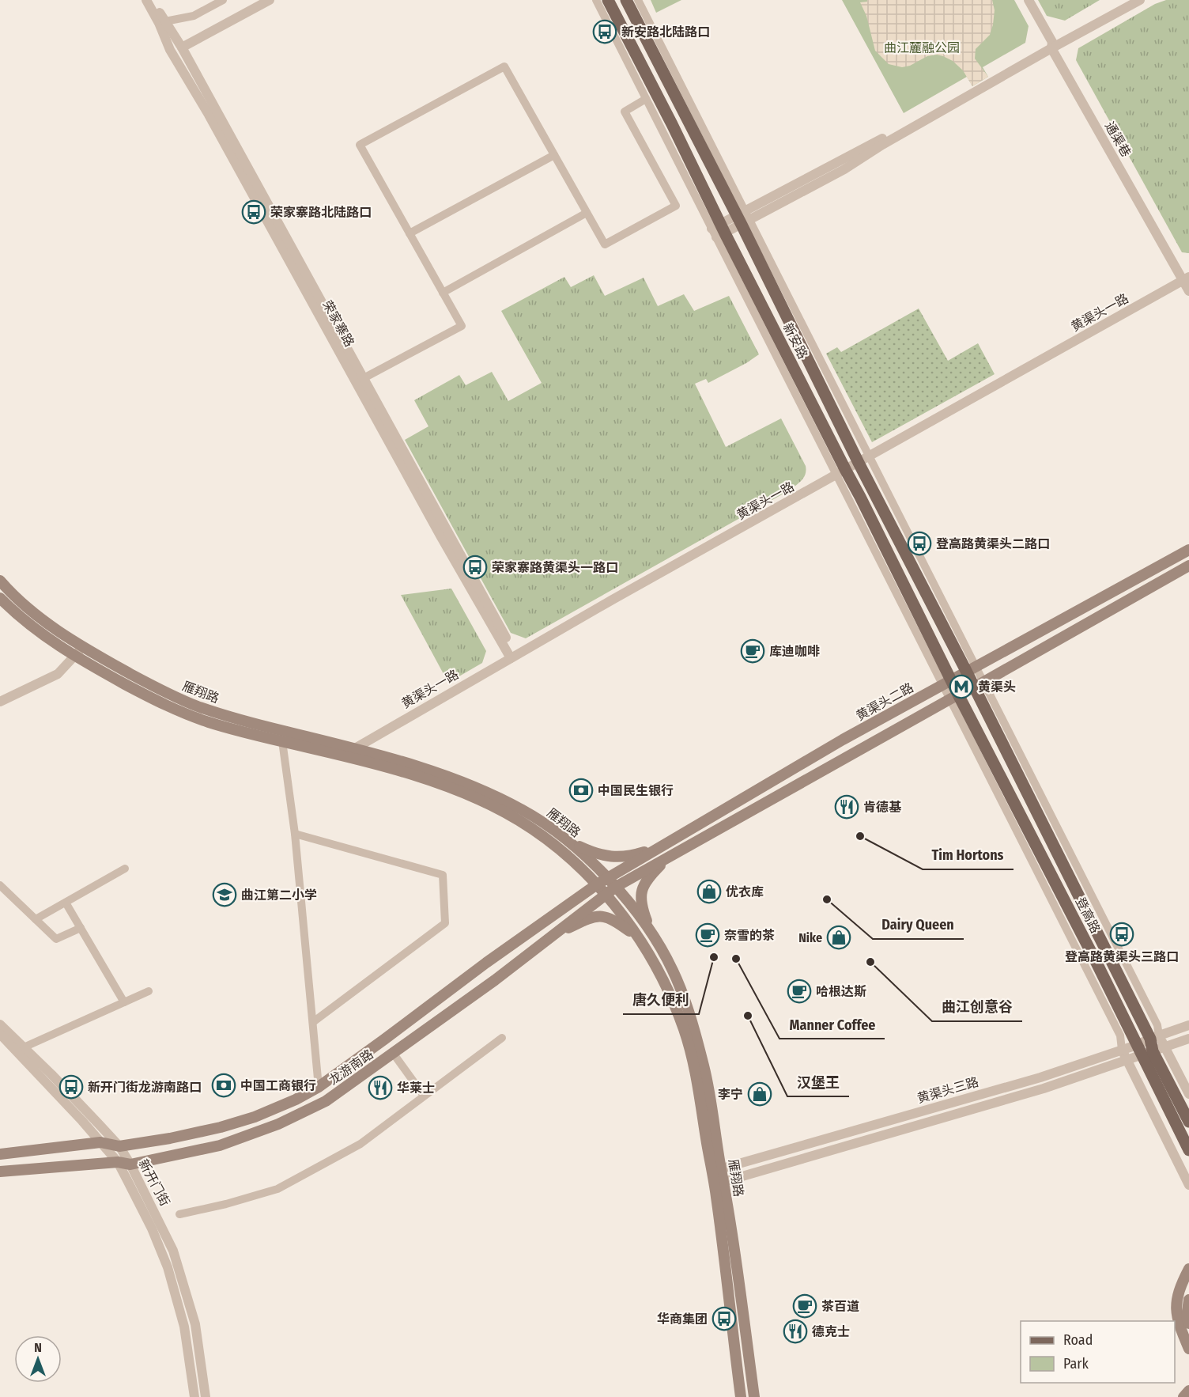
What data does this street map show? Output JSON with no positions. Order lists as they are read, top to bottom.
{
  "streets": {
    "main road": [
      "新安路",
      "雁翔路",
      "黄渠头二路",
      "登高路",
      "龙游南路"
    ],
    "street": [
      "通渠巷",
      "黄渠头一路",
      "荣家寨路",
      "黄渠头三路",
      "新开门街"
    ]
  },
  "crossings": [
    ["通渠巷", "黄渠头一路"],
    ["黄渠头一路", "荣家寨路"],
    ["黄渠头一路", "新安路"],
    ["黄渠头一路", "雁翔路"],
    ["新安路", "黄渠头二路"],
    ["新安路", "登高路"],
    ["雁翔路", "黄渠头二路"],
    ["雁翔路", "龙游南路"],
    ["雁翔路", "黄渠头三路"],
    ["黄渠头二路", "龙游南路"],
    ["登高路", "黄渠头三路"],
    ["龙游南路", "新开门街"]
  ],
  "parks": ["曲江麓融公园"],
  "places": {
    "bus stop": [
      "新安路北陆路口",
      "荣家寨路北陆路口",
      "登高路黄渠头二路口",
      "荣家寨路黄渠头一路口",
      "登高路黄渠头三路口",
      "新开门街龙游南路口",
      "华商集团"
    ],
    "cafe": [
      "库迪咖啡",
      "奈雪的茶",
      "哈根达斯",
      "茶百道"
    ],
    "metro station": ["黄渠头"],
    "bank": ["中国民生银行", "中国工商银行"],
    "restaurant": ["肯德基", "华莱士", "德克士"],
    "other": [
      "Tim Hortons",
      "Dairy Queen",
      "唐久便利",
      "Manner Coffee",
      "曲江创意谷",
      "汉堡王"
    ],
    "shop": ["优衣库", "Nike", "李宁"],
    "school or university": ["曲江第二小学"]
  },
  "legend": ["Road", "Park"],
  "north": "top"
}
